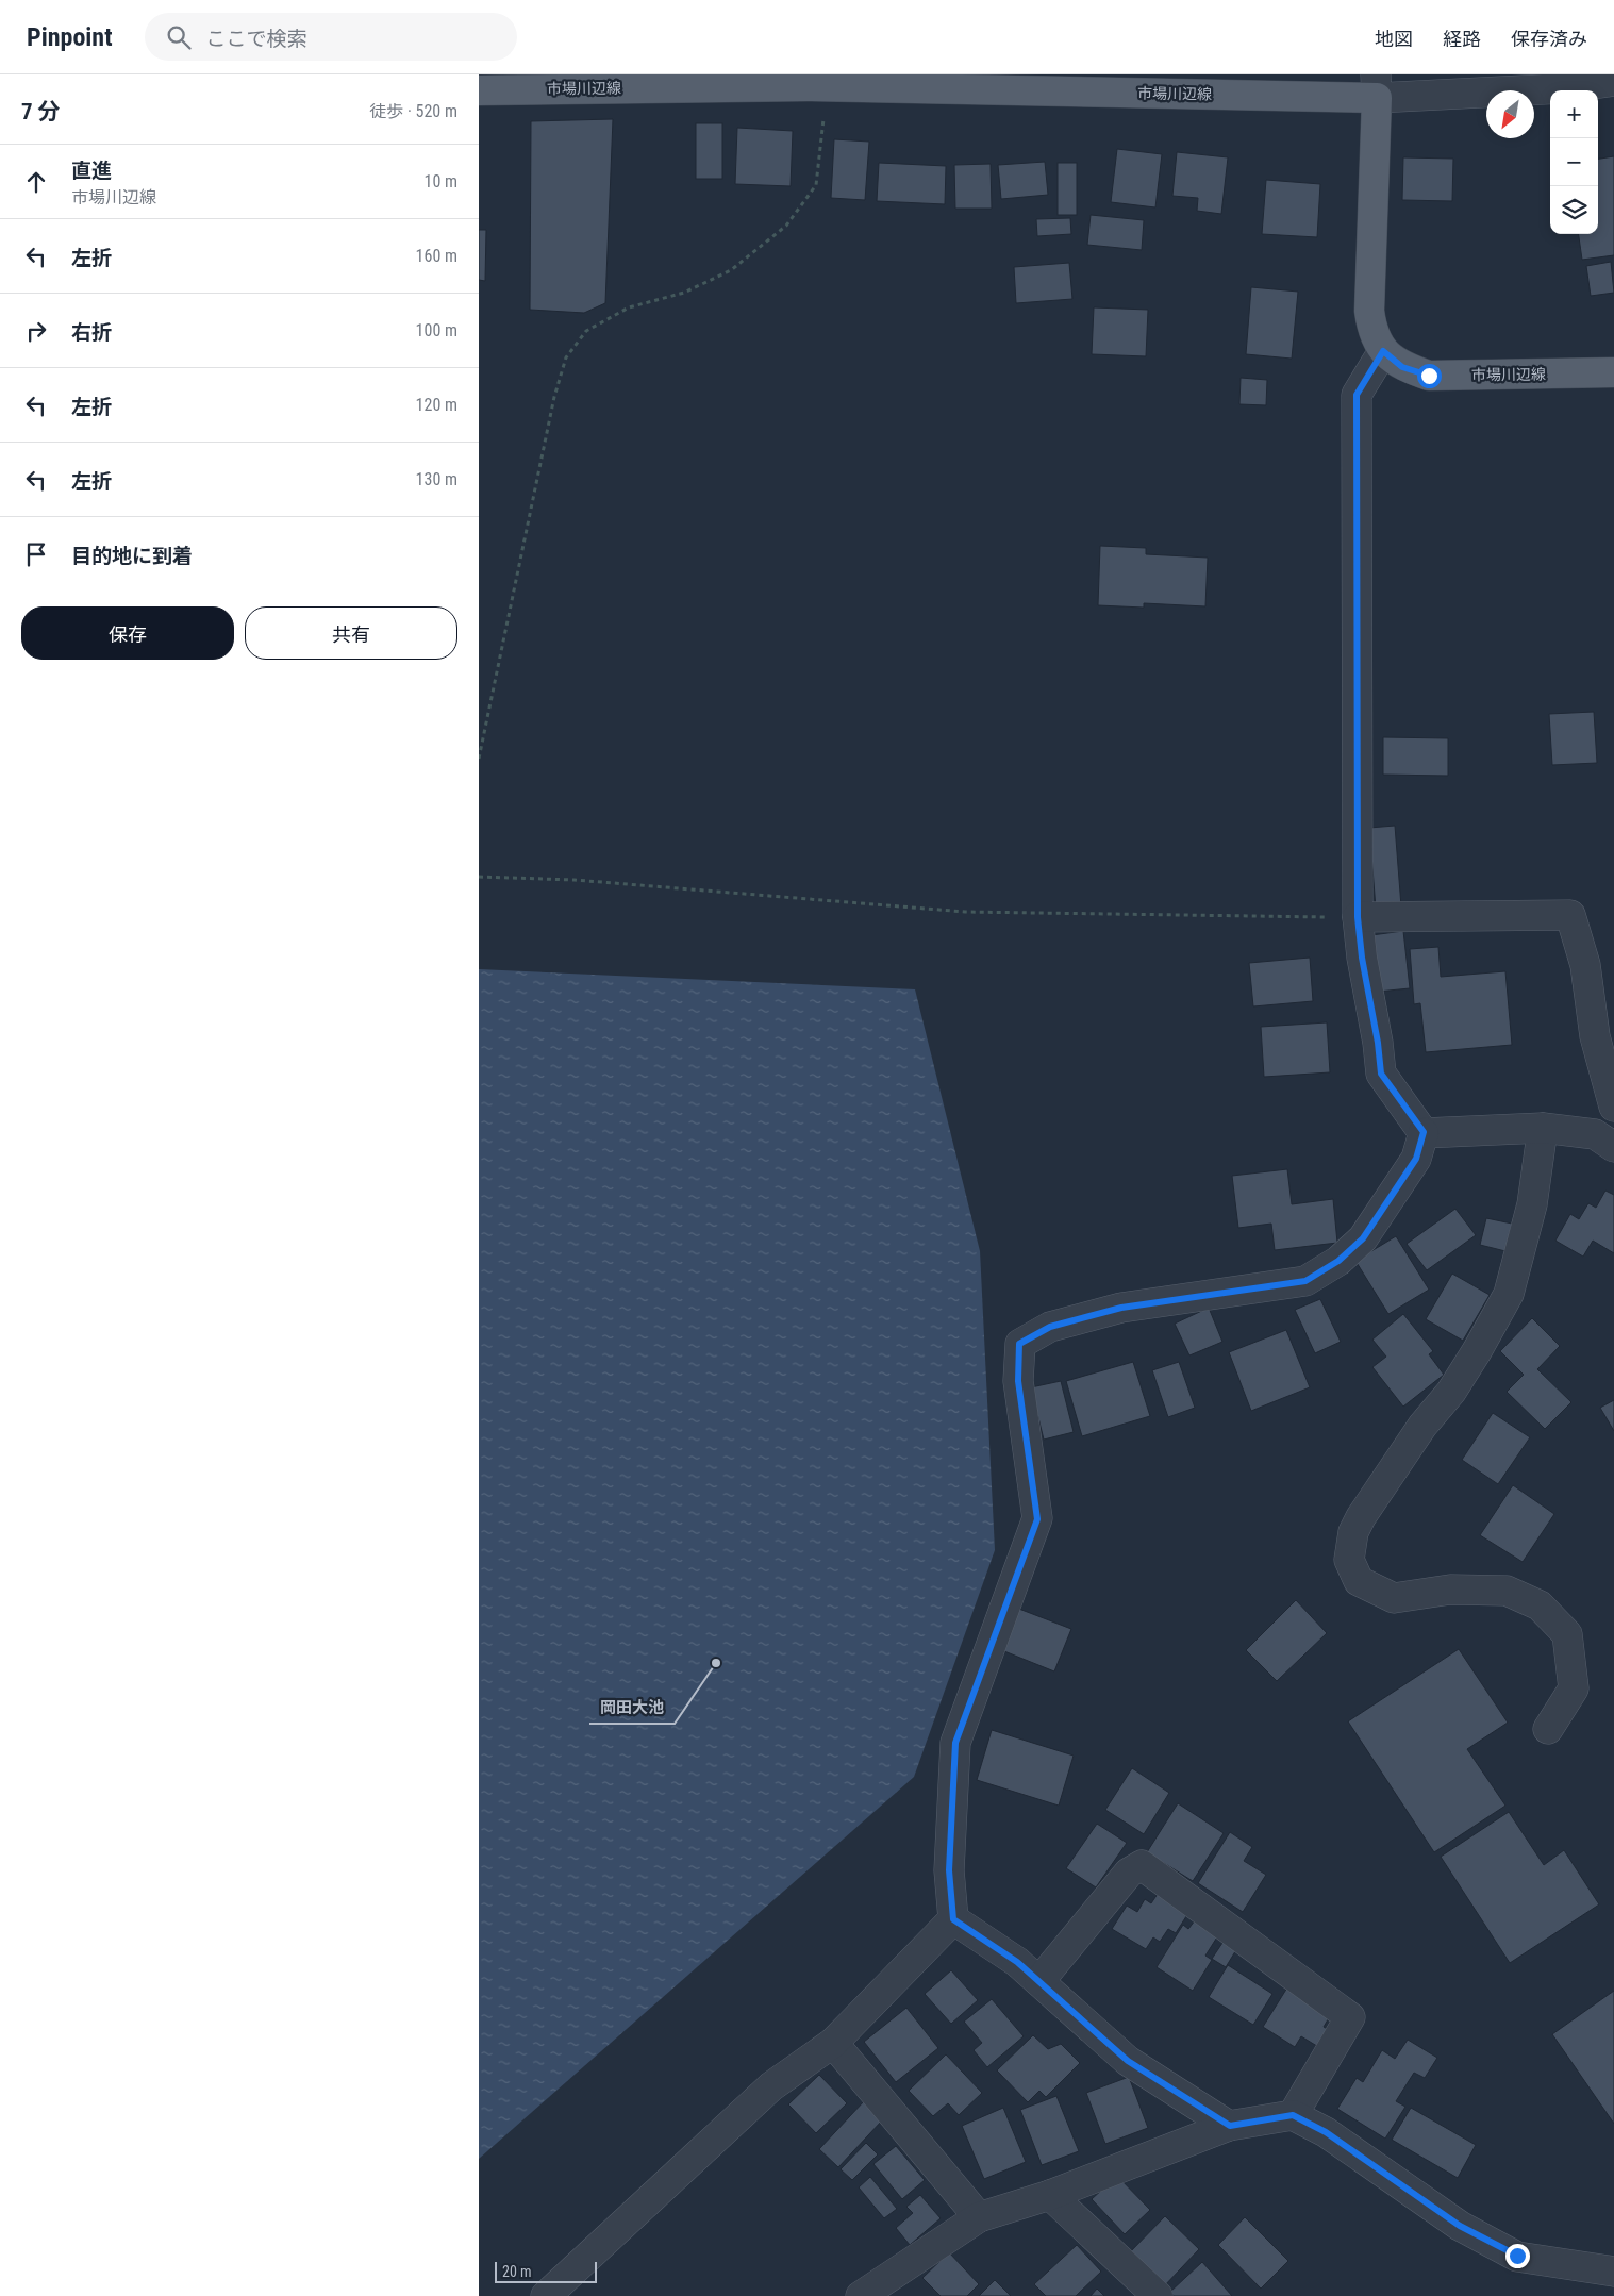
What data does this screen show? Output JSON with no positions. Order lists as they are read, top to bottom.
{
  "streets": {
    "main road": ["市場川辺線"]
  },
  "places": ["岡田大池"],
  "scale_bar": "20 m",
  "north": "bottom left",
  "page": {
    "header": "Pinpoint",
    "search": "ここで検索",
    "nav": ["地図", "経路", "保存済み"],
    "heading": ["7 分", "徒歩 · 520 m"],
    "map_buttons": ["+", "−"],
    "list": [
      ["直進", "市場川辺線", "10 m"],
      ["左折", "160 m"],
      ["右折", "100 m"],
      ["左折", "120 m"],
      ["左折", "130 m"],
      "目的地に到着"
    ],
    "buttons": ["保存", "共有"],
    "scale": "20 m"
  }
}
